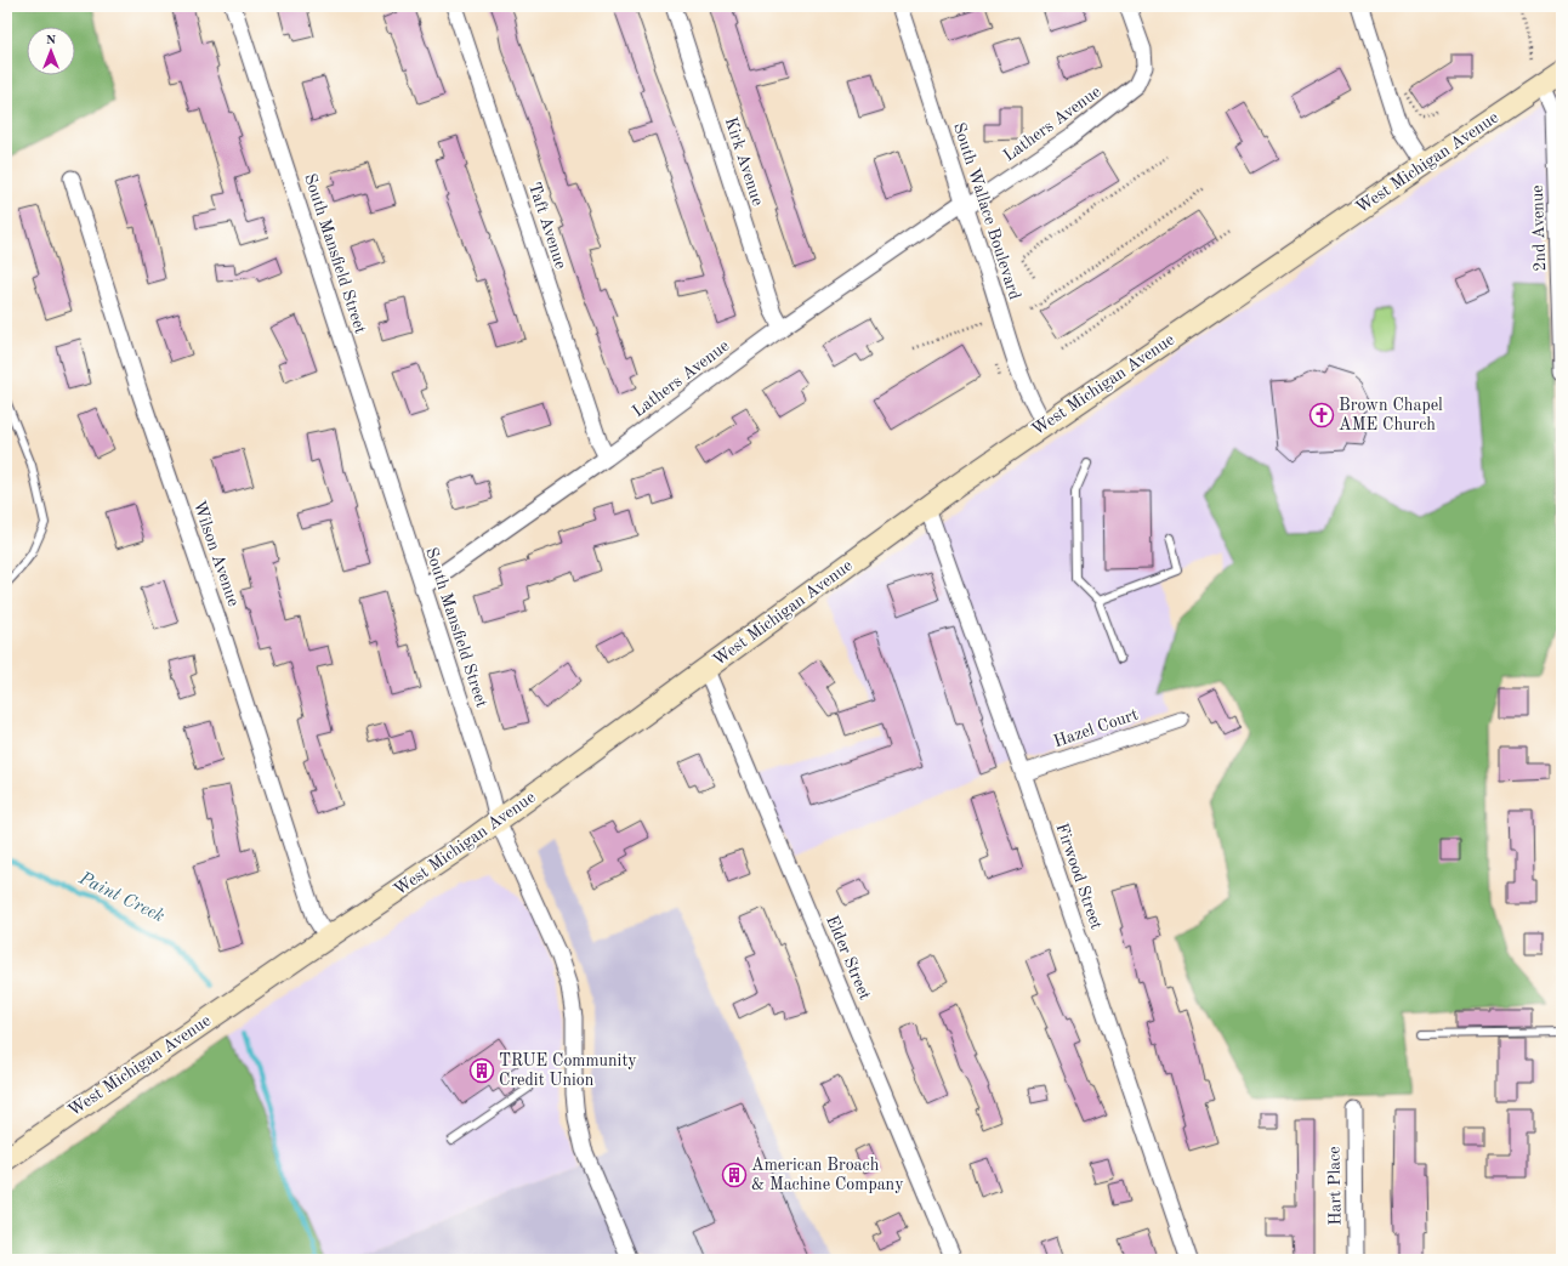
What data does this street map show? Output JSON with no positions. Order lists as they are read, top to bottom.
{
  "streets": {
    "main road": ["West Michigan Avenue"],
    "street": [
      "Lathers Avenue",
      "Kirk Avenue",
      "South Wallace Boulevard",
      "Taft Avenue",
      "2nd Avenue",
      "South Mansfield Street",
      "Wilson Avenue",
      "Hazel Court",
      "Firwood Street",
      "Elder Street",
      "Hart Place"
    ]
  },
  "crossings": [
    ["Lathers Avenue", "Kirk Avenue"],
    ["Lathers Avenue", "South Wallace Boulevard"],
    ["Lathers Avenue", "Taft Avenue"],
    ["Lathers Avenue", "South Mansfield Street"],
    ["West Michigan Avenue", "South Wallace Boulevard"],
    ["West Michigan Avenue", "2nd Avenue"],
    ["West Michigan Avenue", "South Mansfield Street"],
    ["West Michigan Avenue", "Wilson Avenue"],
    ["West Michigan Avenue", "Firwood Street"],
    ["West Michigan Avenue", "Elder Street"],
    ["Hazel Court", "Firwood Street"]
  ],
  "water": ["Paint Creek"],
  "places": {
    "church": ["Brown Chapel AME Church"],
    "building": ["TRUE Community Credit Union", "American Broach & Machine Company"]
  },
  "north": "top"
}
